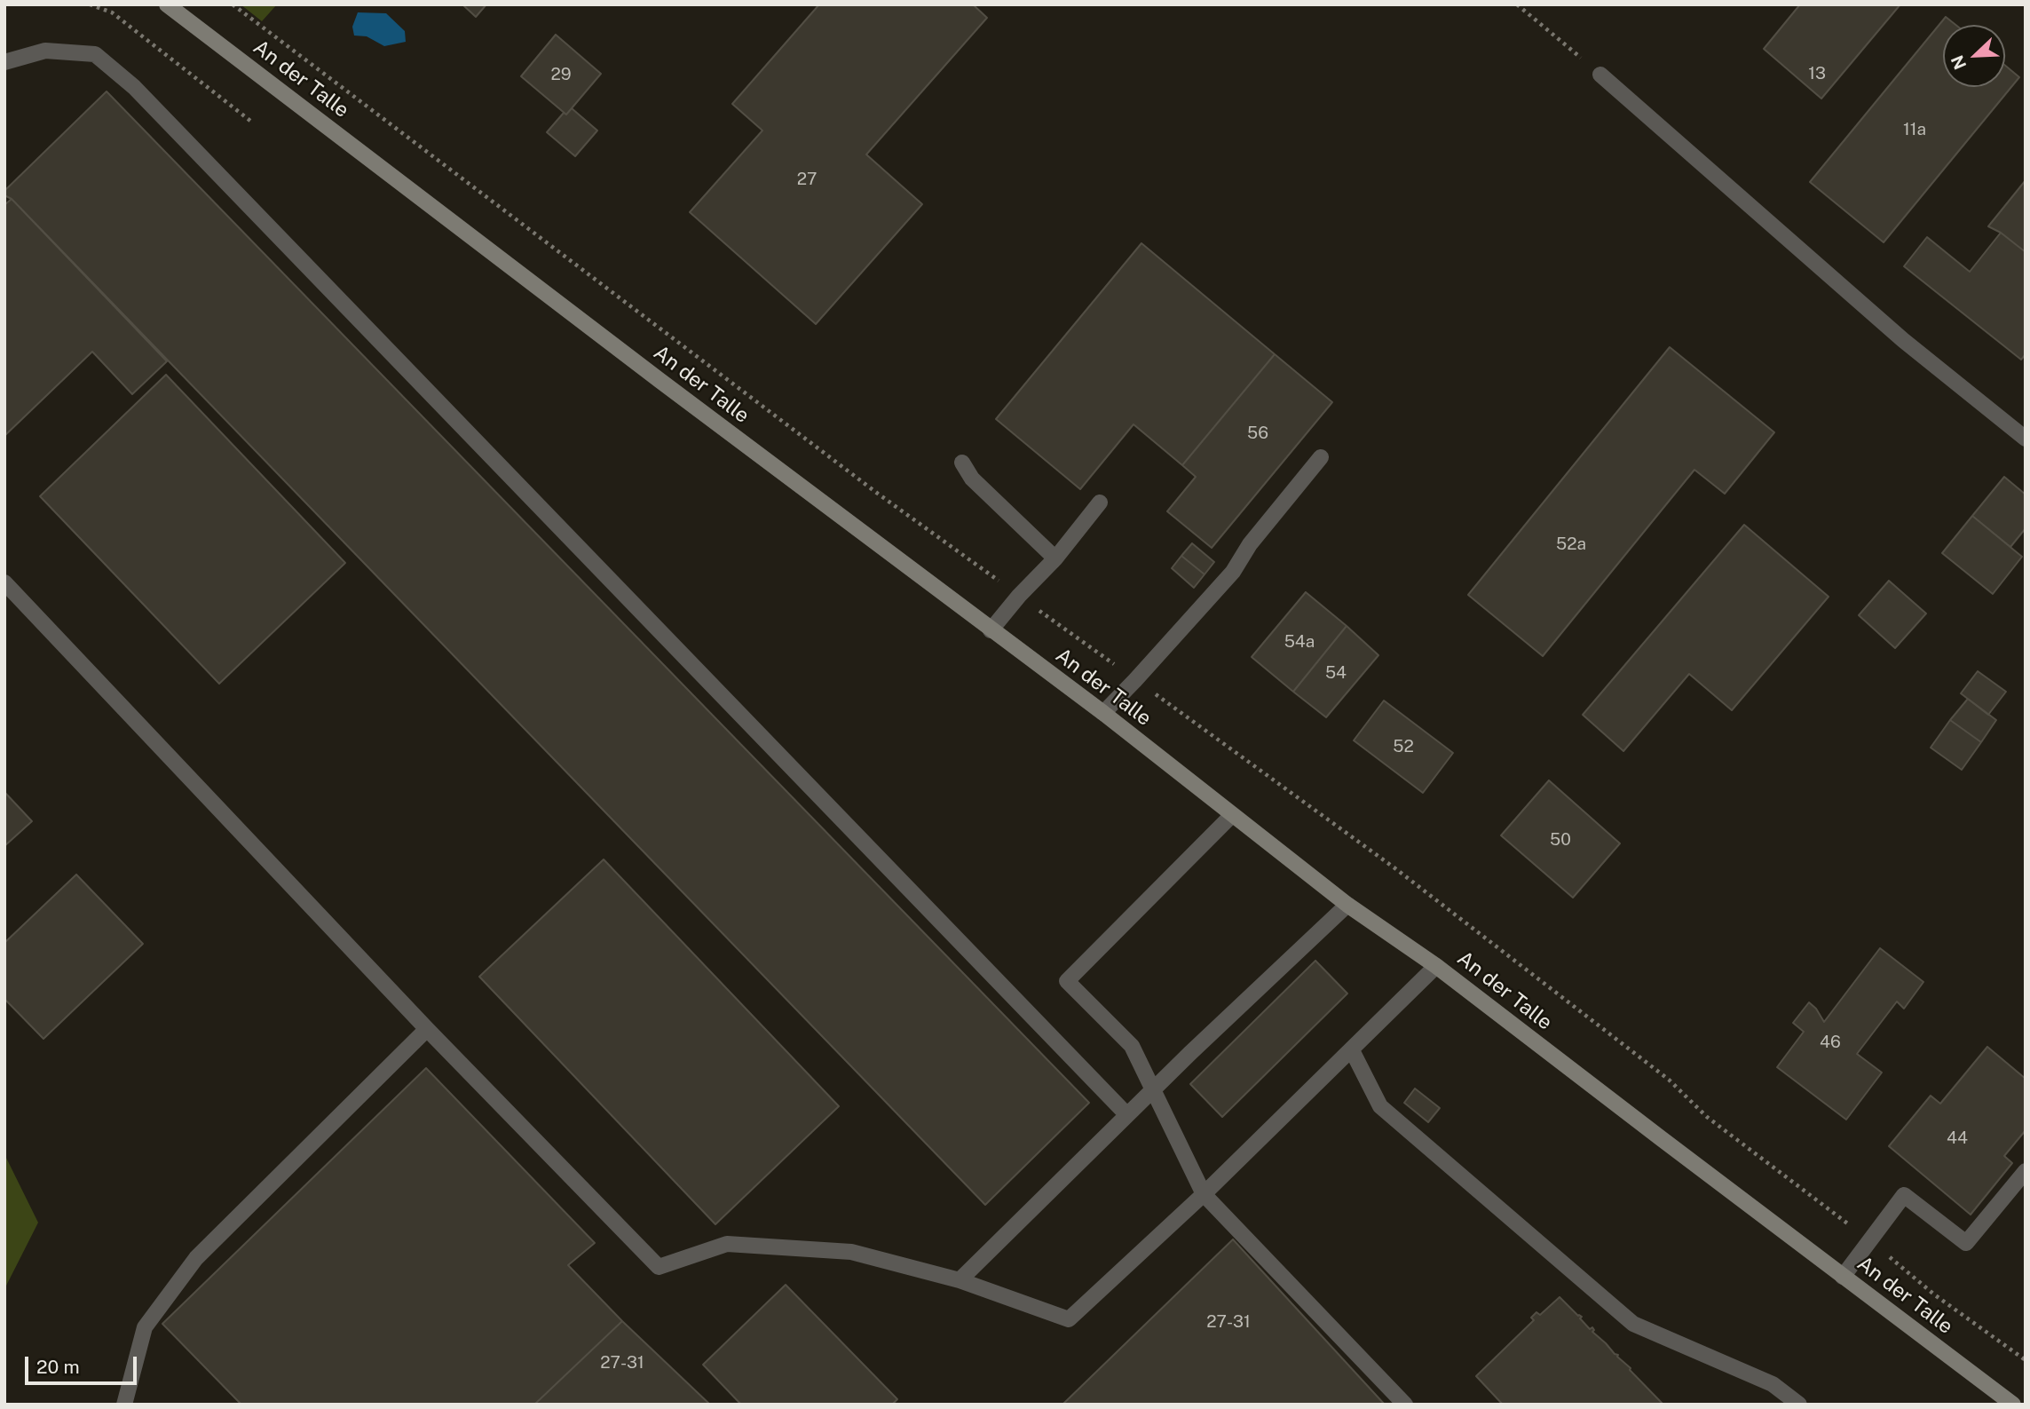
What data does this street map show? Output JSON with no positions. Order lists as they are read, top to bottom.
{
  "streets": {
    "street": ["An der Talle"]
  },
  "house_numbers": [
    "13",
    "29",
    "11a",
    "27",
    "56",
    "52a",
    "54a",
    "54",
    "52",
    "50",
    "46",
    "44",
    "27-31",
    "27-31"
  ],
  "scale_bar": "20 m",
  "north": "bottom left"
}
